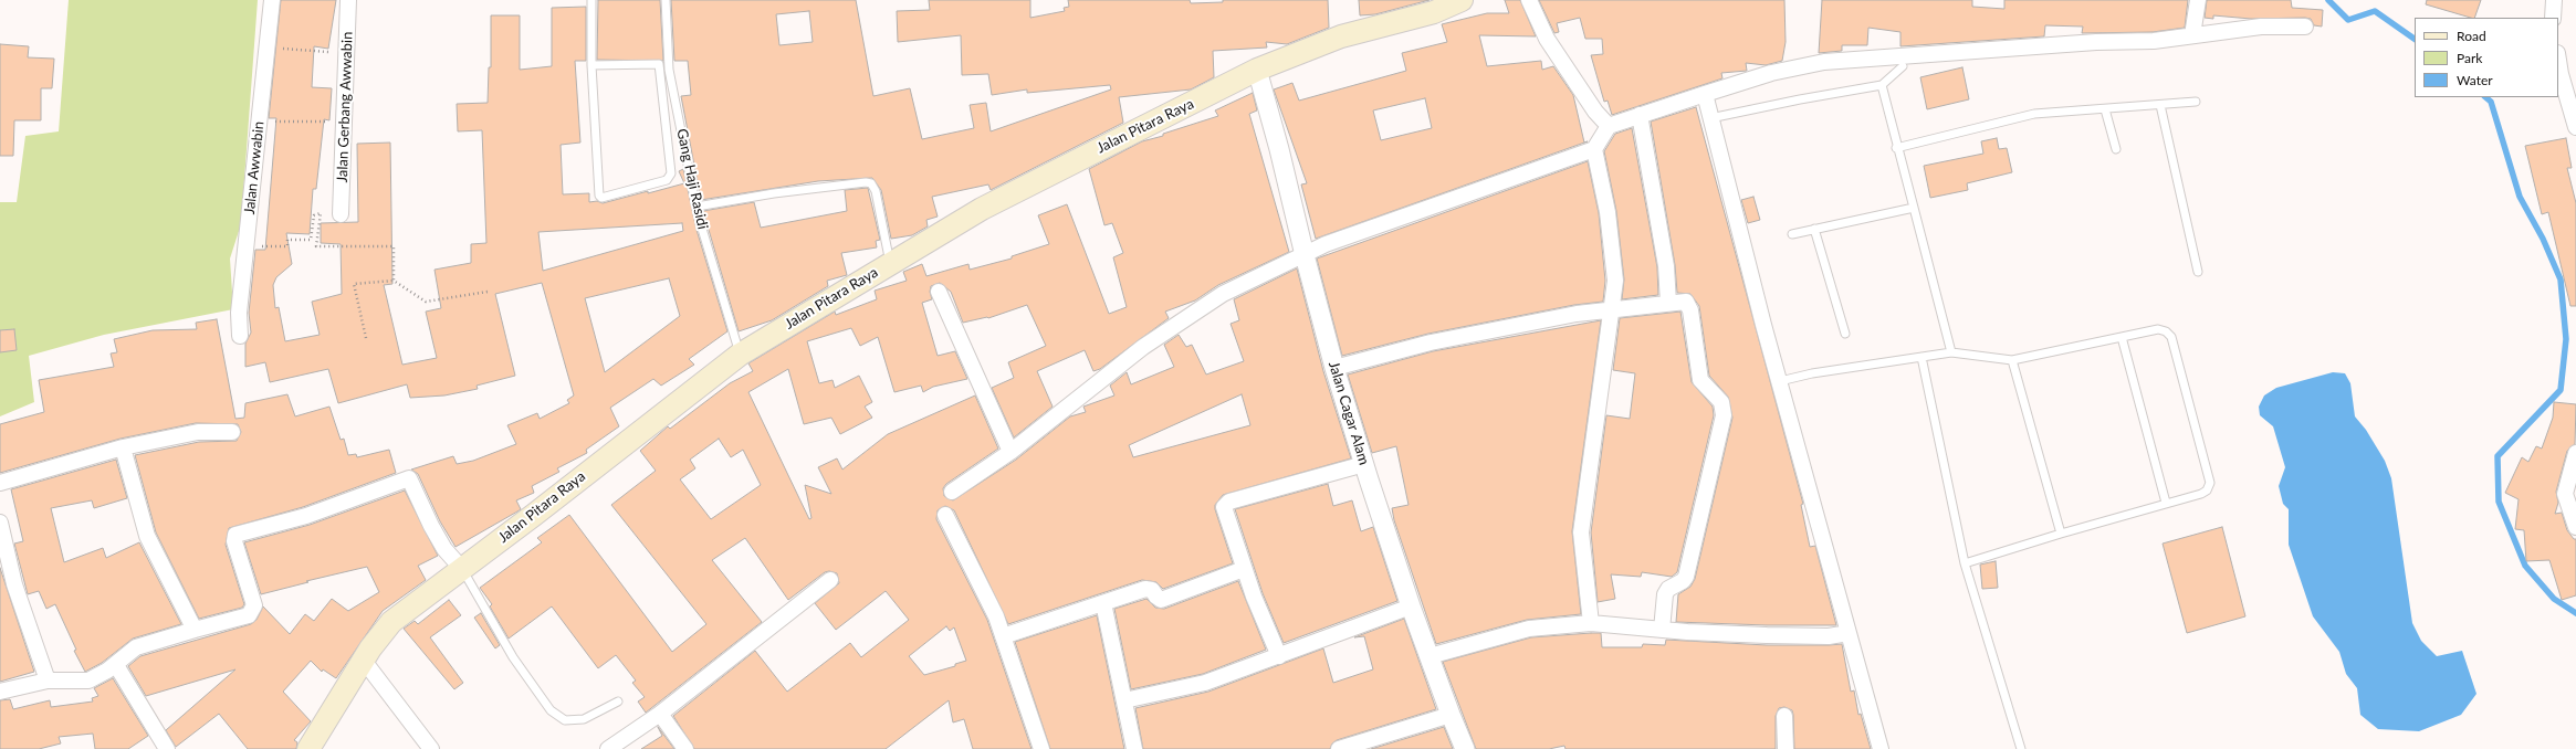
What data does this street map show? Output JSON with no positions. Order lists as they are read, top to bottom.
{
  "streets": {
    "main road": ["Jalan Pitara Raya"],
    "street": ["Jalan Gerbang Awwabin", "Jalan Awwabin", "Jalan Cagar Alam"],
    "lane": ["Gang Haji Rasidi"]
  },
  "crossings": [
    ["Jalan Pitara Raya", "Gang Haji Rasidi"],
    ["Jalan Pitara Raya", "Jalan Cagar Alam"]
  ],
  "legend": ["Road", "Park", "Water"]
}
